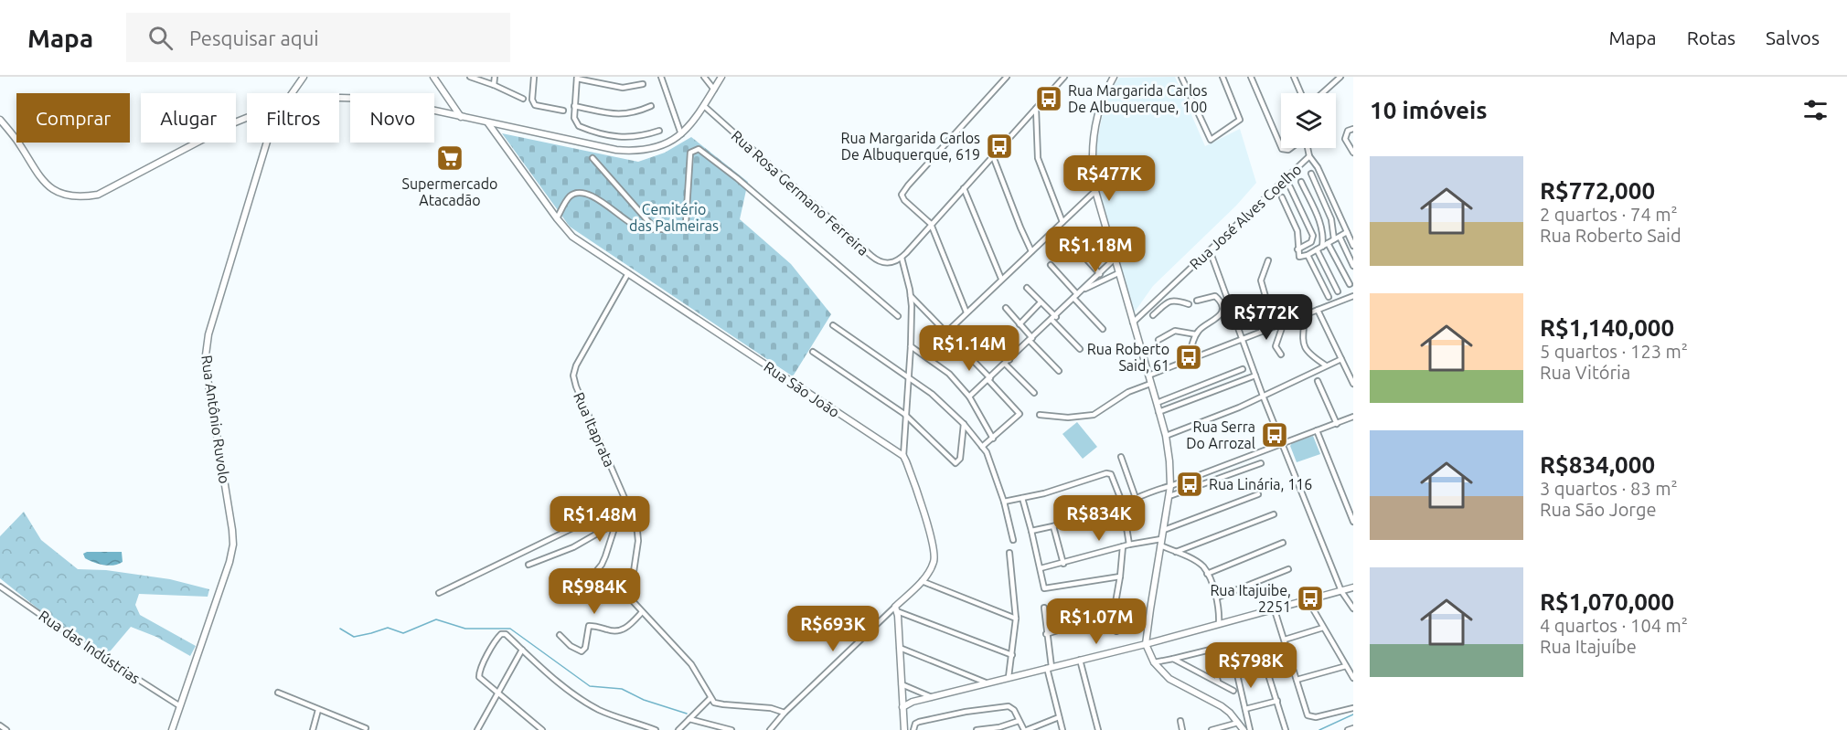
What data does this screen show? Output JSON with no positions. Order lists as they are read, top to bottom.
{
  "streets": {
    "main road": ["Rua São João", "Rua Antônio Ruvolo"],
    "street": [
      "Rua Rosa Germano Ferreira",
      "Rua José Alves Coelho",
      "Rua Itaprata",
      "Rua das Indústrias"
    ]
  },
  "crossings": [
    ["Rua São João", "Rua Itaprata"],
    ["Rua Antônio Ruvolo", "Rua das Indústrias"]
  ],
  "parks": ["Cemitério das Palmeiras"],
  "places": {
    "bus stop": [
      "Rua Margarida Carlos De Albuquerque, 100",
      "Rua Margarida Carlos De Albuquerque, 619",
      "Rua Roberto Said, 61",
      "Rua Serra Do Arrozal",
      "Rua Linária, 116",
      "Rua Itajuibe, 2251"
    ],
    "supermarket": ["Supermercado Atacadão"]
  },
  "page": {
    "header": "Mapa",
    "search": "Pesquisar aqui",
    "nav": ["Mapa", "Rotas", "Salvos"],
    "heading": "10 imóveis",
    "chip": [
      "Comprar",
      "Alugar",
      "Filtros",
      "Novo"
    ],
    "list": [
      {
        "name": "R$772,000",
        "note": "2 quartos · 74 m² · Rua Roberto Said"
      },
      {
        "name": "R$1,140,000",
        "note": "5 quartos · 123 m² · Rua Vitória"
      },
      {
        "name": "R$834,000",
        "note": "3 quartos · 83 m² · Rua São Jorge"
      },
      {
        "name": "R$1,070,000",
        "note": "4 quartos · 104 m² · Rua Itajuíbe"
      }
    ],
    "price": [
      "R$477K",
      "R$1.18M",
      "R$772K",
      "R$1.14M",
      "R$834K",
      "R$1.48M",
      "R$984K",
      "R$1.07M",
      "R$693K",
      "R$798K"
    ]
  }
}
